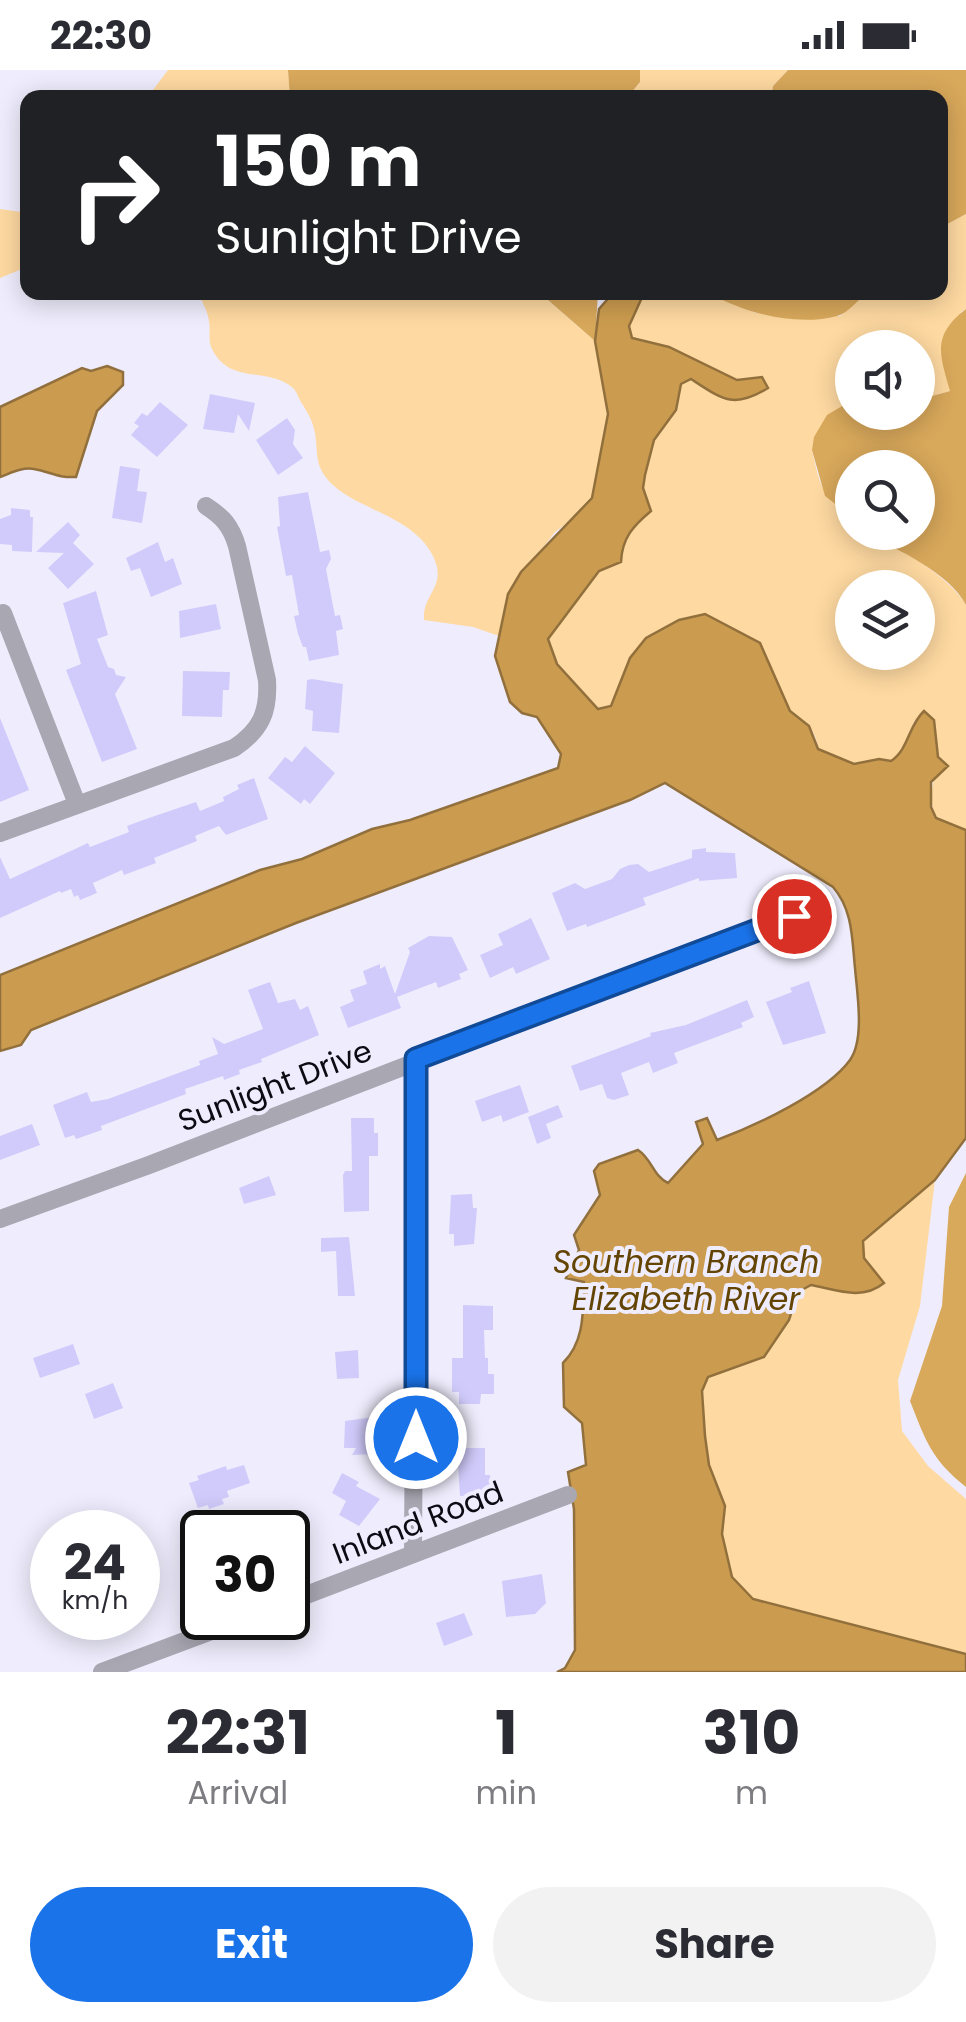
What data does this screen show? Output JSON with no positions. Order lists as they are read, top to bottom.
{
  "streets": {
    "street": ["Sunlight Drive", "Inland Road"]
  },
  "water": ["Southern Branch Elizabeth River"],
  "page": {
    "status": "22:30",
    "turn": ["150 m", "Sunlight Drive"],
    "speed": "24 km/h",
    "limit": "30",
    "eta": [
      "22:31",
      "Arrival",
      "1",
      "min",
      "310",
      "m"
    ],
    "buttons": ["Exit", "Share"]
  }
}
